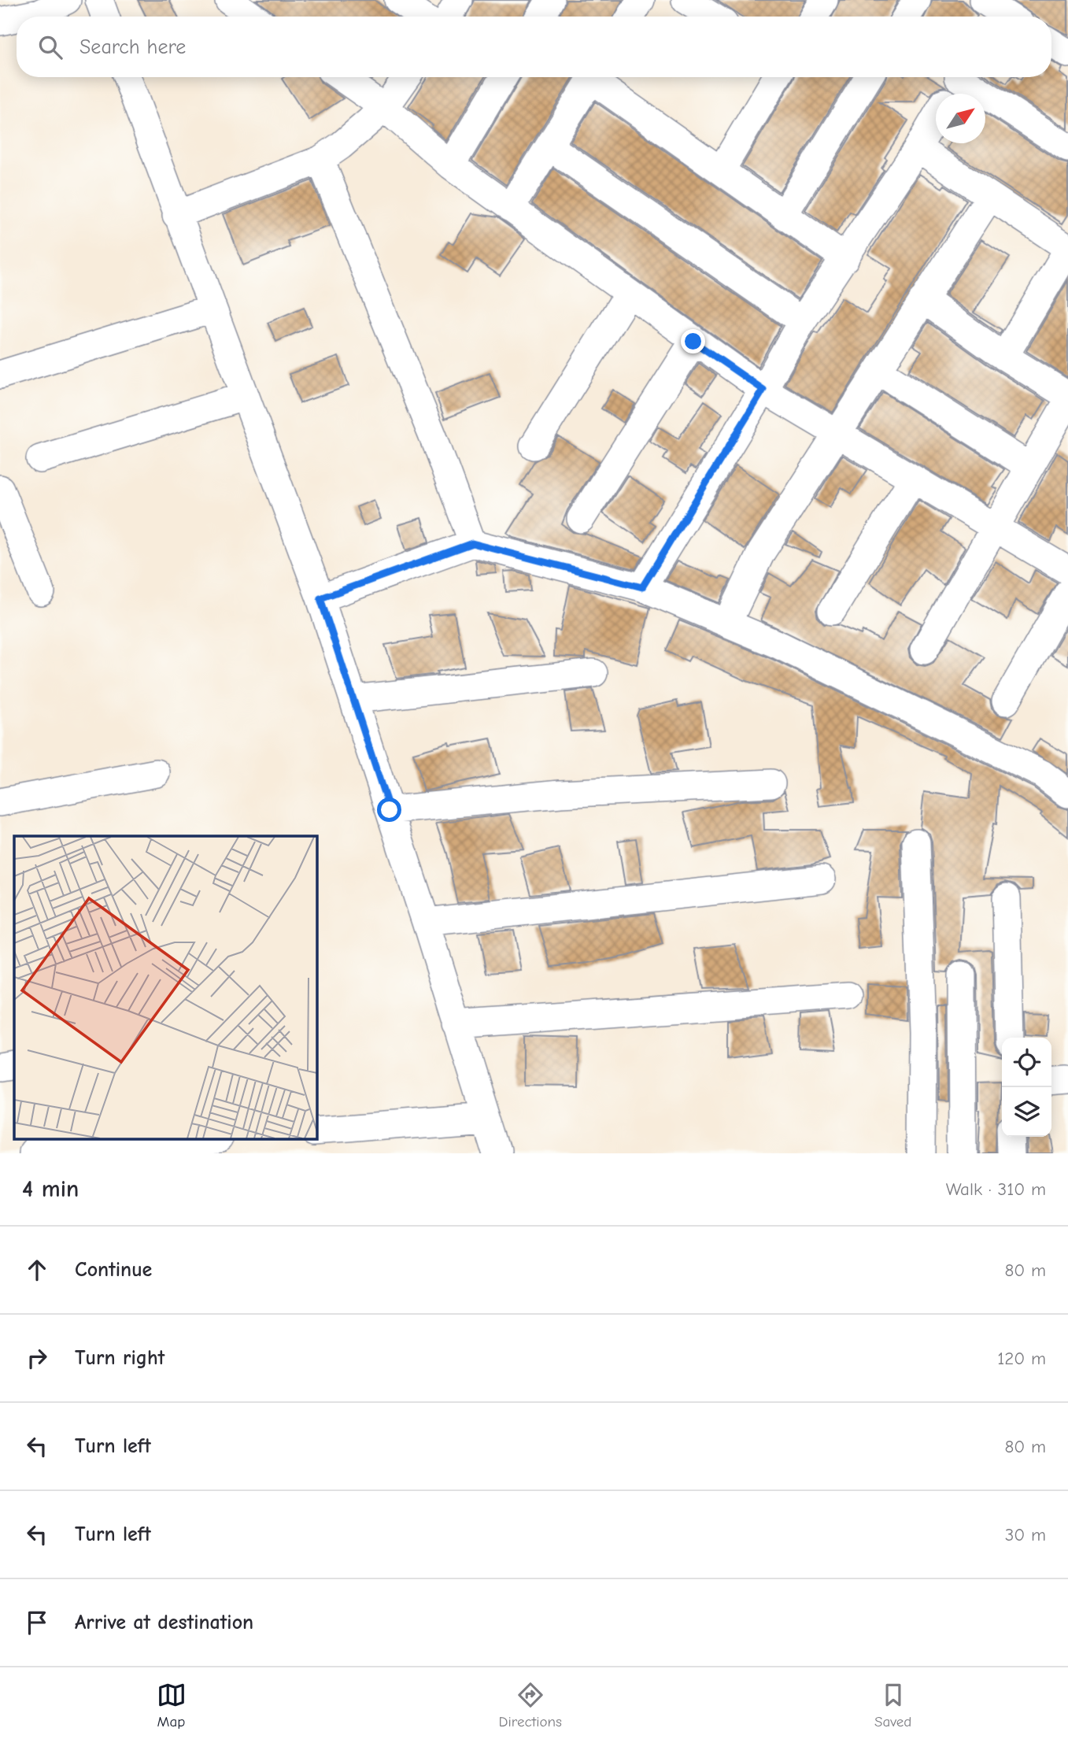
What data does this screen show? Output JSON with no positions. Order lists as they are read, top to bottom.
{
  "north": "top right",
  "page": {
    "search": "Search here",
    "heading": ["4 min", "Walk · 310 m"],
    "list": [
      ["Continue", "80 m"],
      ["Turn right", "120 m"],
      ["Turn left", "80 m"],
      ["Turn left", "30 m"],
      "Arrive at destination"
    ],
    "nav": ["Map", "Directions", "Saved"]
  }
}
